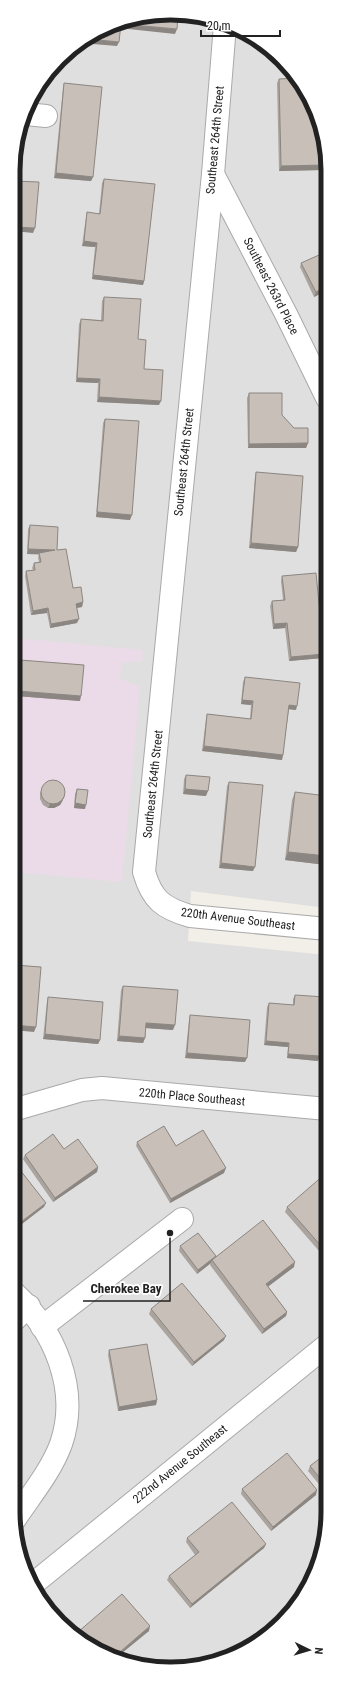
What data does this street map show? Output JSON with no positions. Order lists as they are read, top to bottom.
{
  "streets": {
    "street": [
      "Southeast 264th Street",
      "Southeast 263rd Place",
      "220th Avenue Southeast",
      "220th Place Southeast",
      "222nd Avenue Southeast"
    ]
  },
  "crossings": [
    ["Southeast 264th Street", "Southeast 263rd Place"],
    ["Southeast 264th Street", "220th Avenue Southeast"]
  ],
  "places": ["Cherokee Bay"],
  "scale_bar": "20 m",
  "north": "right"
}
